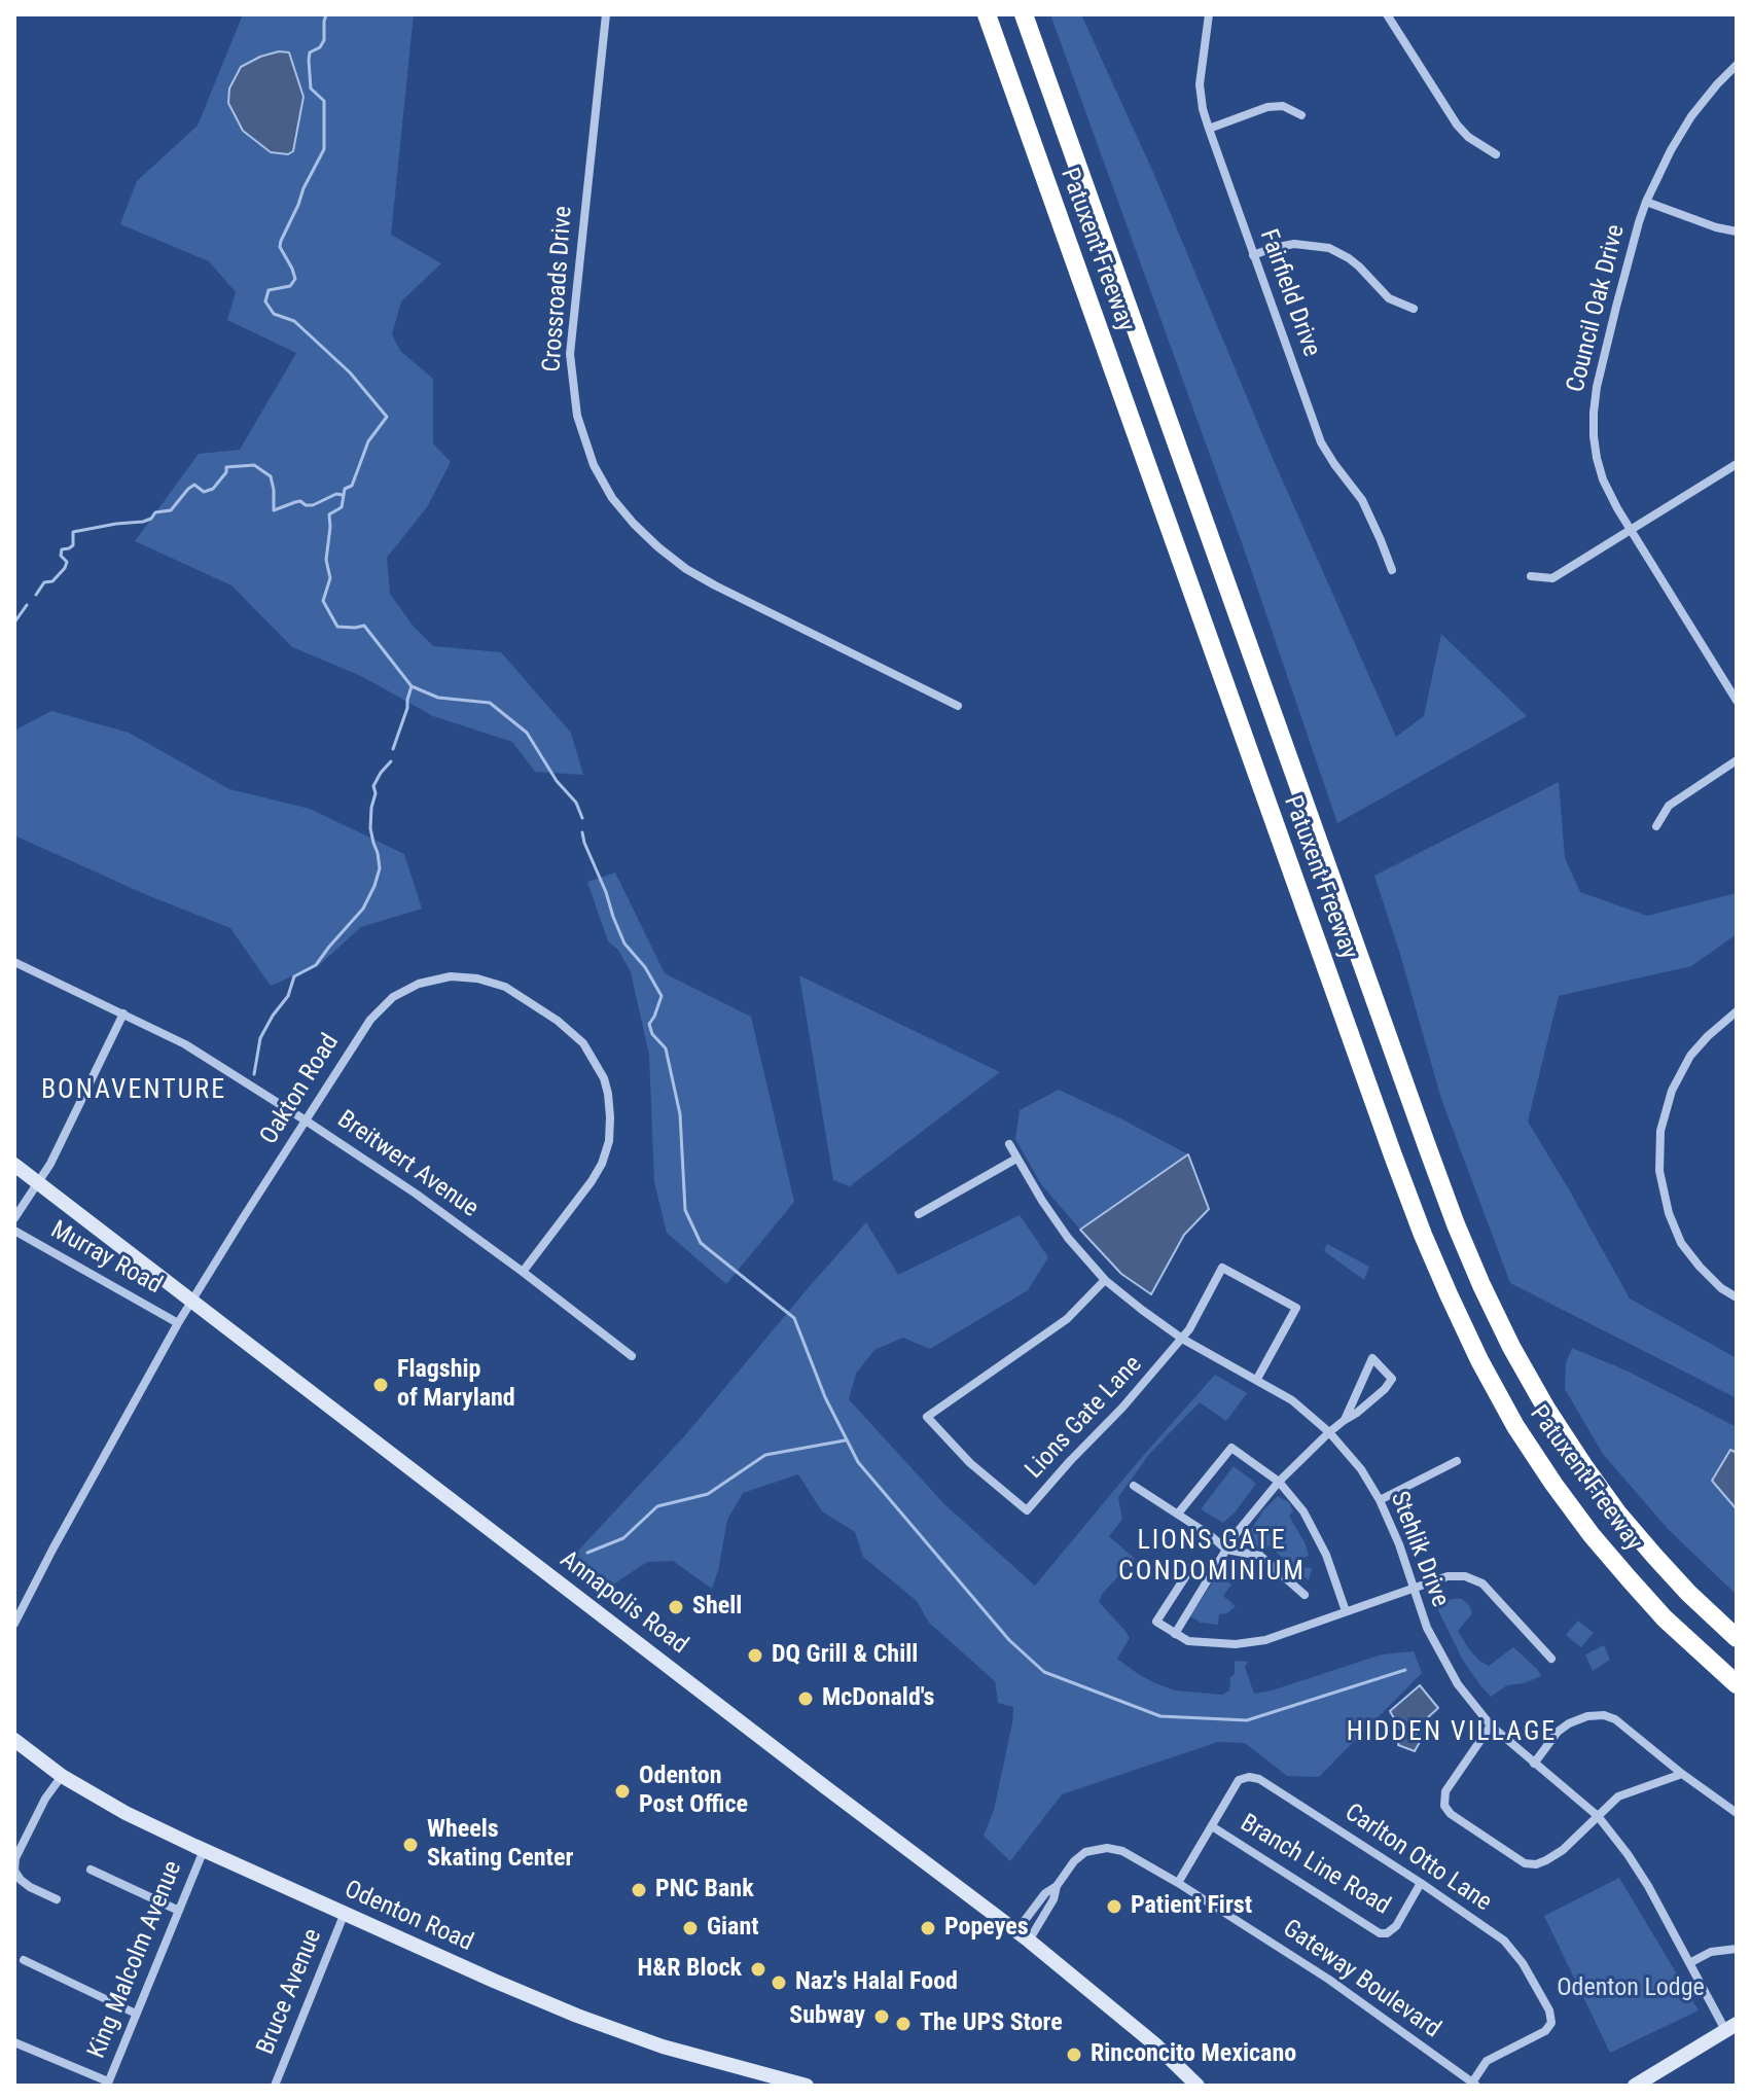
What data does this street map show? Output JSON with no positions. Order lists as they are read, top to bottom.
{
  "streets": {
    "highway": ["Patuxent Freeway"],
    "main road": ["Annapolis Road", "Odenton Road"],
    "street": [
      "Crossroads Drive",
      "Fairfield Drive",
      "Council Oak Drive",
      "Oakton Road",
      "Breitwert Avenue",
      "Murray Road",
      "Lions Gate Lane",
      "Stehlik Drive",
      "Carlton Otto Lane",
      "Branch Line Road",
      "King Malcolm Avenue",
      "Gateway Boulevard",
      "Bruce Avenue"
    ]
  },
  "crossings": [
    ["Oakton Road", "Breitwert Avenue"],
    ["Oakton Road", "Murray Road"],
    ["Oakton Road", "Annapolis Road"],
    ["Lions Gate Lane", "Stehlik Drive"],
    ["Annapolis Road", "Gateway Boulevard"],
    ["Carlton Otto Lane", "Branch Line Road"],
    ["Carlton Otto Lane", "Gateway Boulevard"],
    ["Odenton Road", "King Malcolm Avenue"],
    ["Odenton Road", "Bruce Avenue"]
  ],
  "districts": ["BONAVENTURE", "LIONS GATE CONDOMINIUM", "HIDDEN VILLAGE"],
  "parks": ["Odenton Lodge"],
  "places": [
    "Flagship of Maryland",
    "Shell",
    "DQ Grill & Chill",
    "McDonald's",
    "Odenton Post Office",
    "Wheels Skating Center",
    "PNC Bank",
    "Patient First",
    "Giant",
    "Popeyes",
    "H&R Block",
    "Naz's Halal Food",
    "Subway",
    "The UPS Store",
    "Rinconcito Mexicano"
  ]
}
